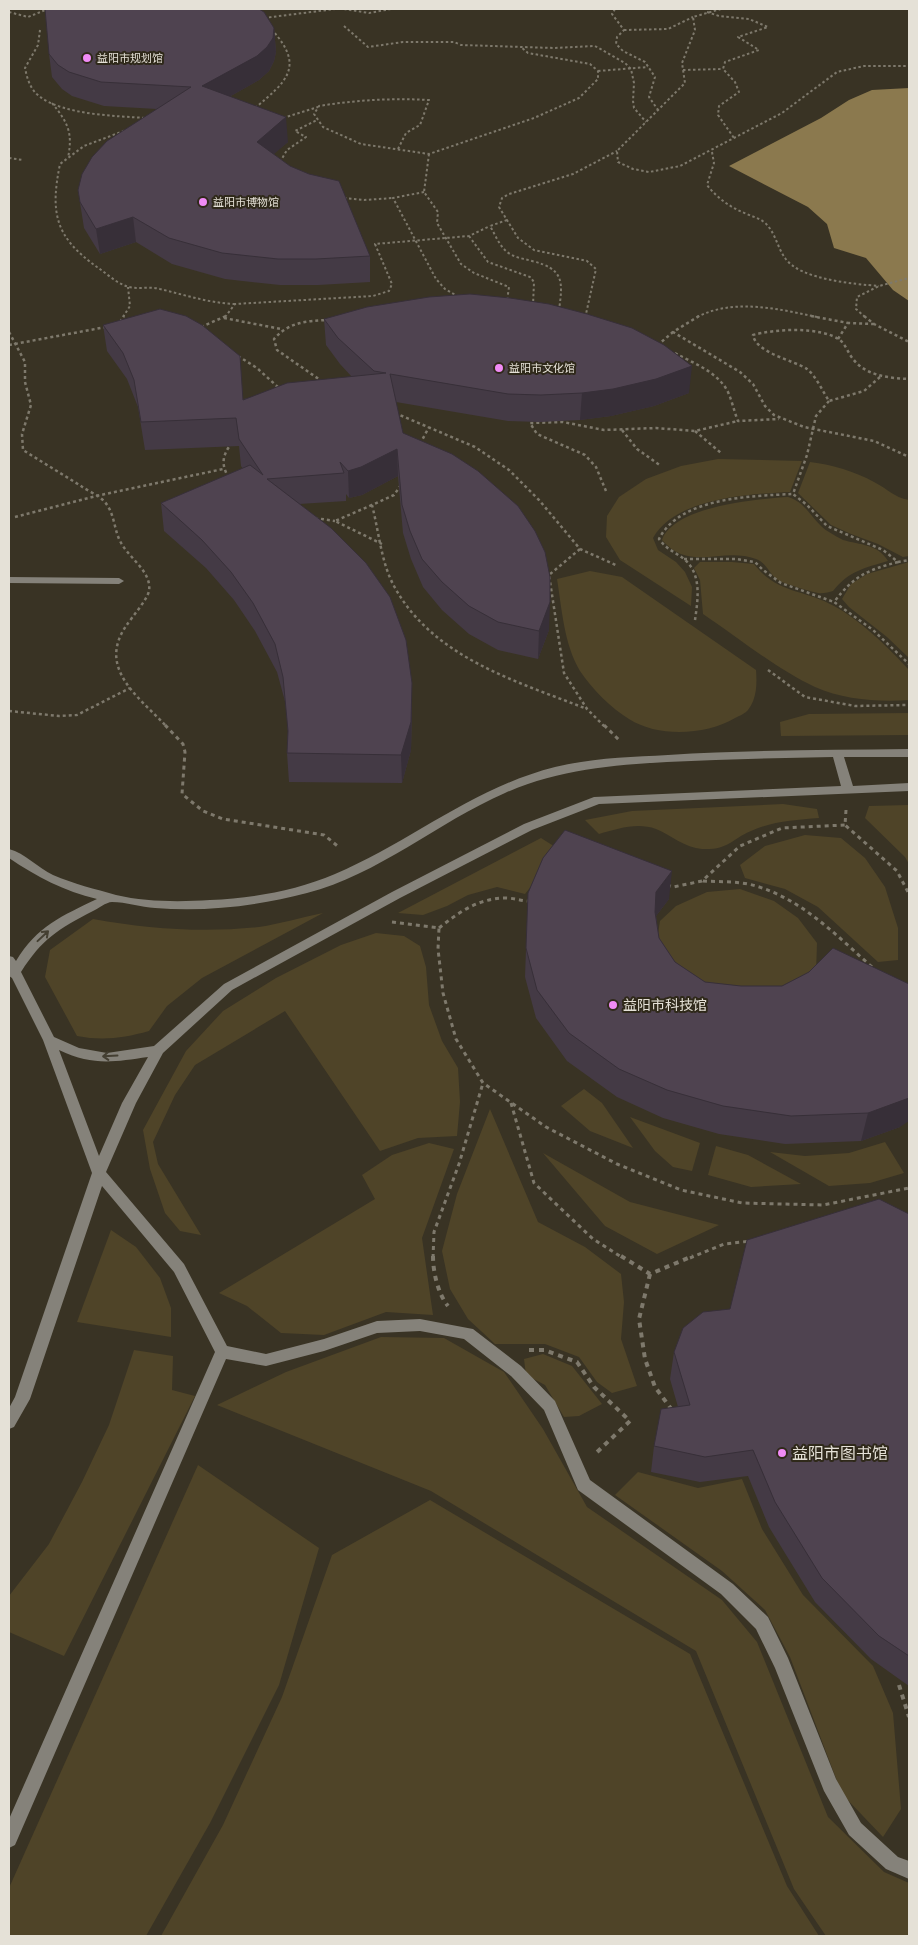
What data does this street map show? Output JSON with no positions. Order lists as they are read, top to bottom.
{
  "places": [
    "益阳市规划馆",
    "益阳市博物馆",
    "益阳市文化馆",
    "益阳市科技馆",
    "益阳市图书馆"
  ]
}
